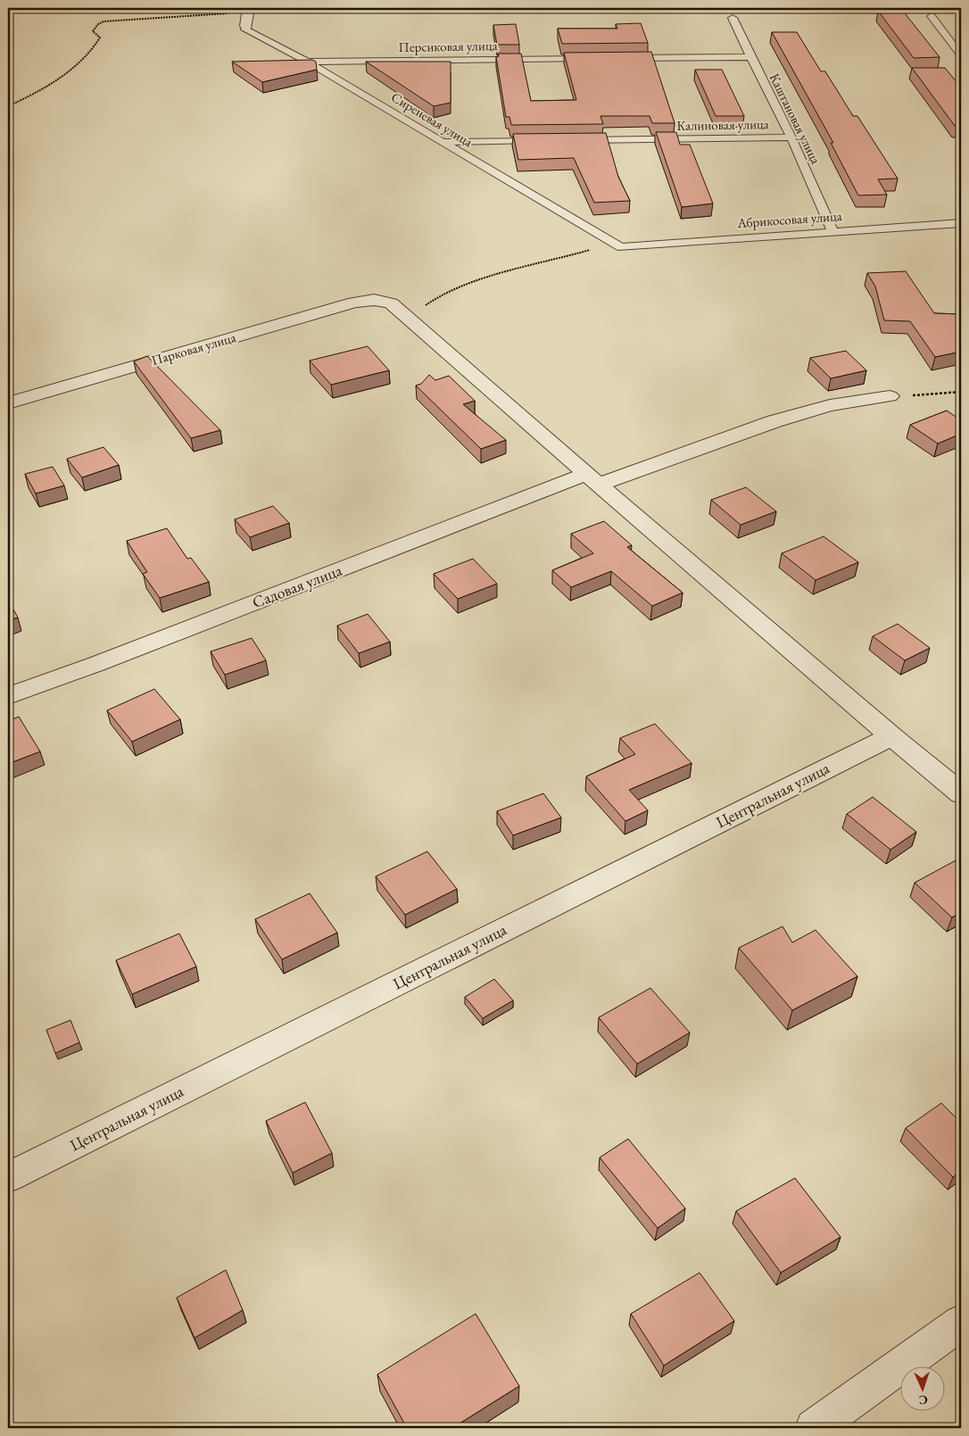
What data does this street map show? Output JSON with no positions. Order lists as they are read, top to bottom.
{
  "streets": {
    "street": [
      "Сиреневая улица",
      "Парковая улица",
      "Садовая улица",
      "Центральная улица"
    ],
    "lane": [
      "Персиковая улица",
      "Каштановая улица",
      "Калиновая улица",
      "Абрикосовая улица"
    ]
  },
  "crossings": [
    ["Персиковая улица", "Сиреневая улица"],
    ["Каштановая улица", "Калиновая улица"],
    ["Каштановая улица", "Абрикосовая улица"],
    ["Сиреневая улица", "Абрикосовая улица"],
    ["Парковая улица", "Садовая улица"],
    ["Парковая улица", "Центральная улица"]
  ],
  "north": "bottom"
}
